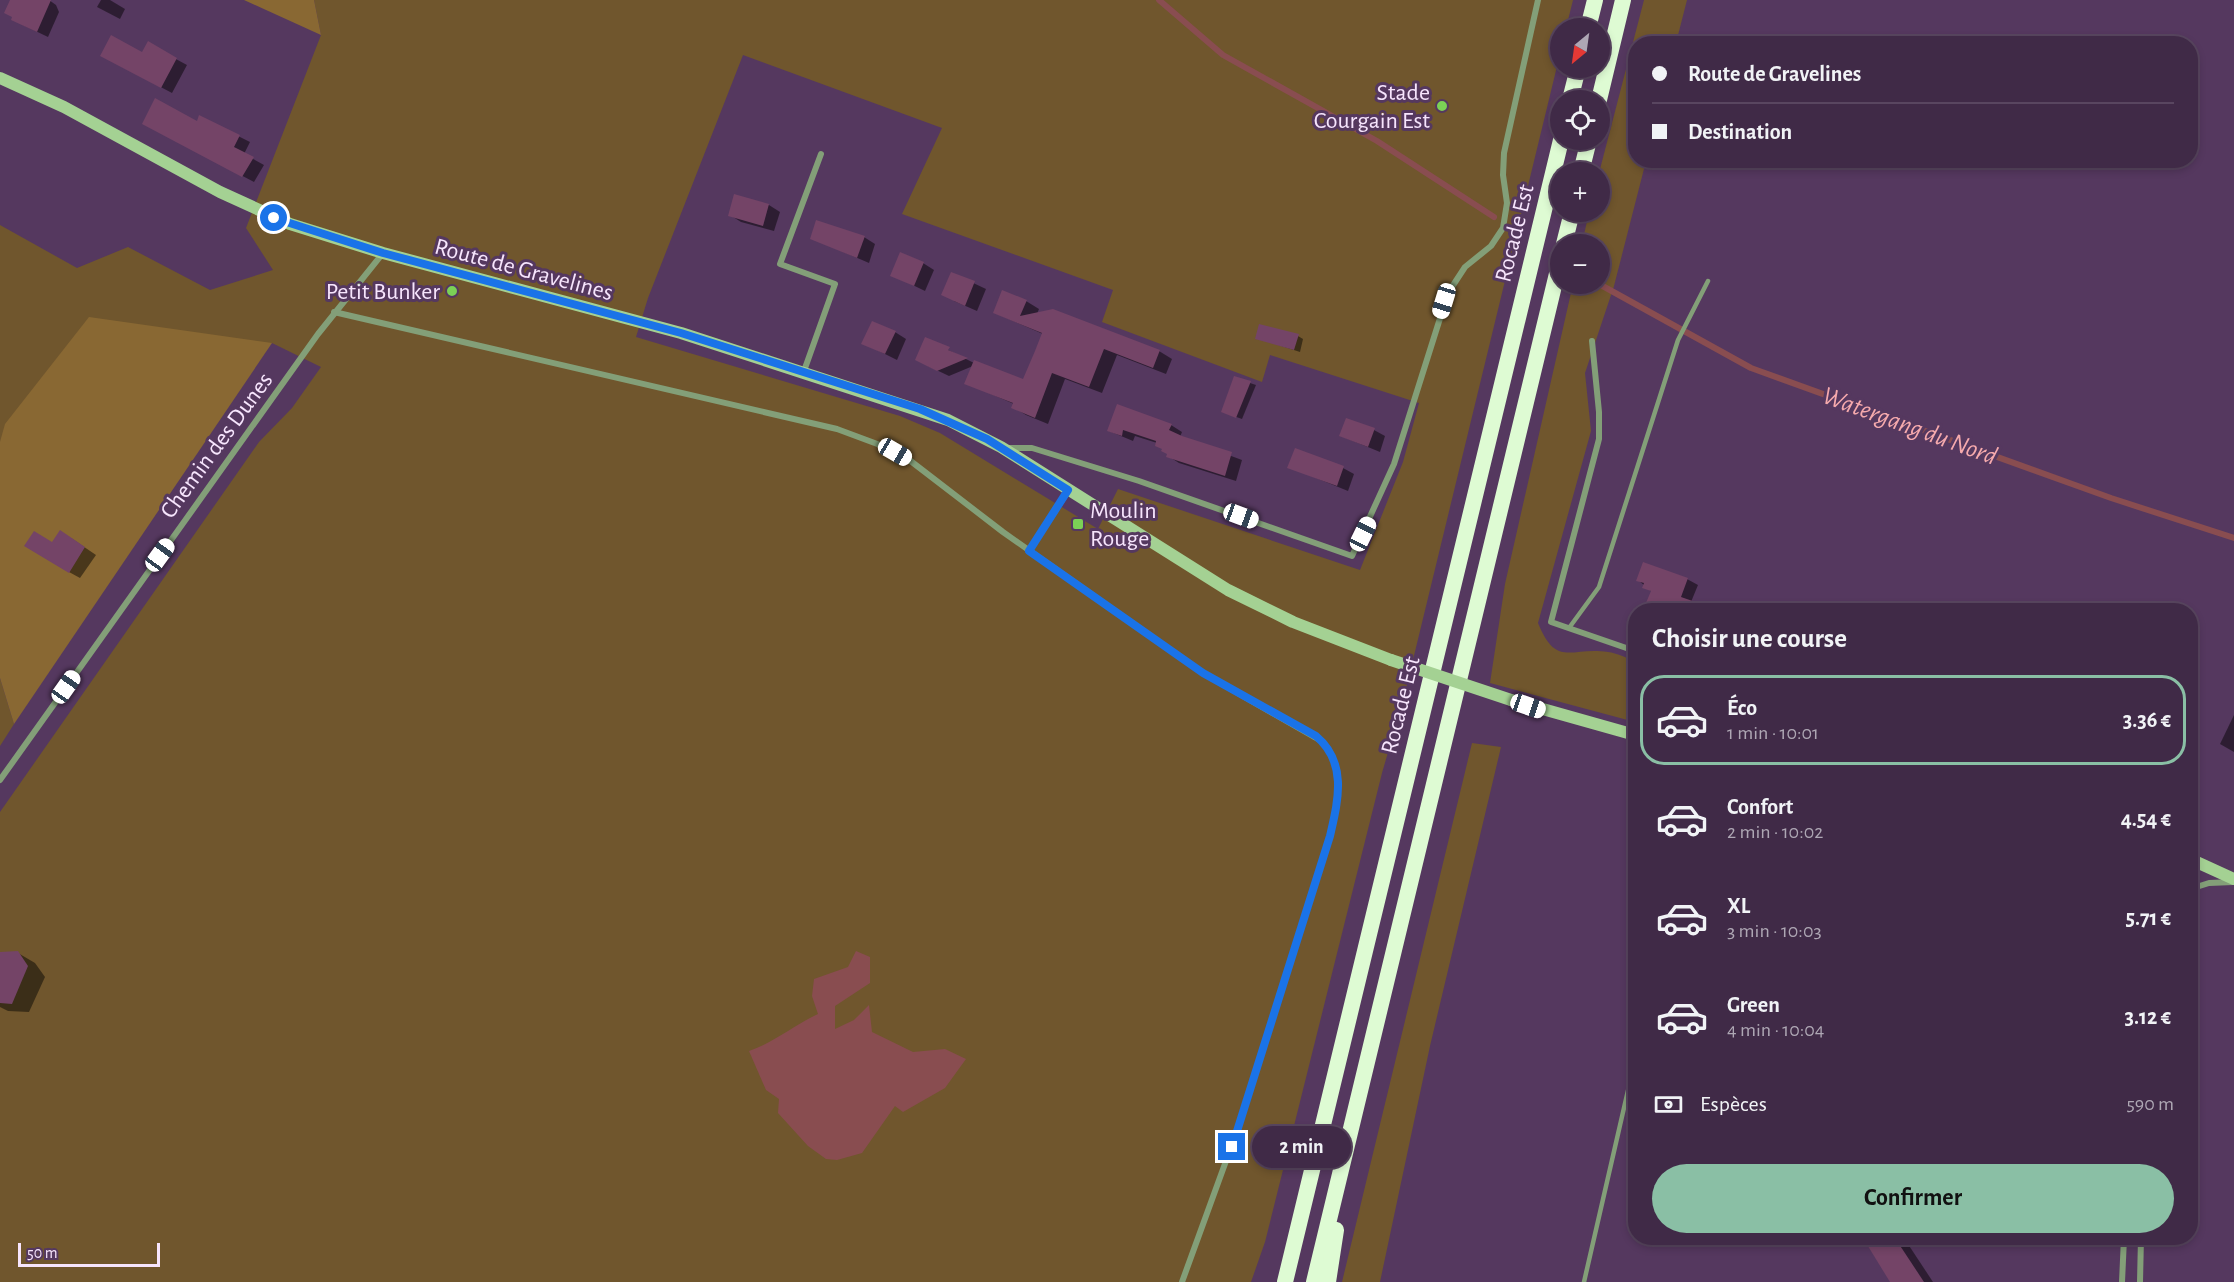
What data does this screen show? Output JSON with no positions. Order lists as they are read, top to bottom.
{
  "streets": {
    "highway": ["Rocade Est"],
    "main road": ["Route de Gravelines"],
    "street": ["Chemin des Dunes"]
  },
  "crossings": [
    ["Route de Gravelines", "Chemin des Dunes"]
  ],
  "water": ["Watergang du Nord"],
  "places": {
    "other": ["Stade Courgain Est", "Petit Bunker"],
    "transit": ["Moulin Rouge"]
  },
  "scale_bar": "50 m",
  "north": "bottom left",
  "page": {
    "map_buttons": ["+", "−"],
    "banner": ["Route de Gravelines", "Destination"],
    "heading": "Choisir une course",
    "list": [
      {
        "name": "Éco",
        "note": "1 min · 10:01",
        "value": "3.36 €"
      },
      {
        "name": "Confort",
        "note": "2 min · 10:02",
        "value": "4.54 €"
      },
      {
        "name": "XL",
        "note": "3 min · 10:03",
        "value": "5.71 €"
      },
      {
        "name": "Green",
        "note": "4 min · 10:04",
        "value": "3.12 €"
      }
    ],
    "pay": ["Espèces", "590 m"],
    "bubble": "2 min",
    "buttons": "Confirmer",
    "scale": "50 m"
  }
}
